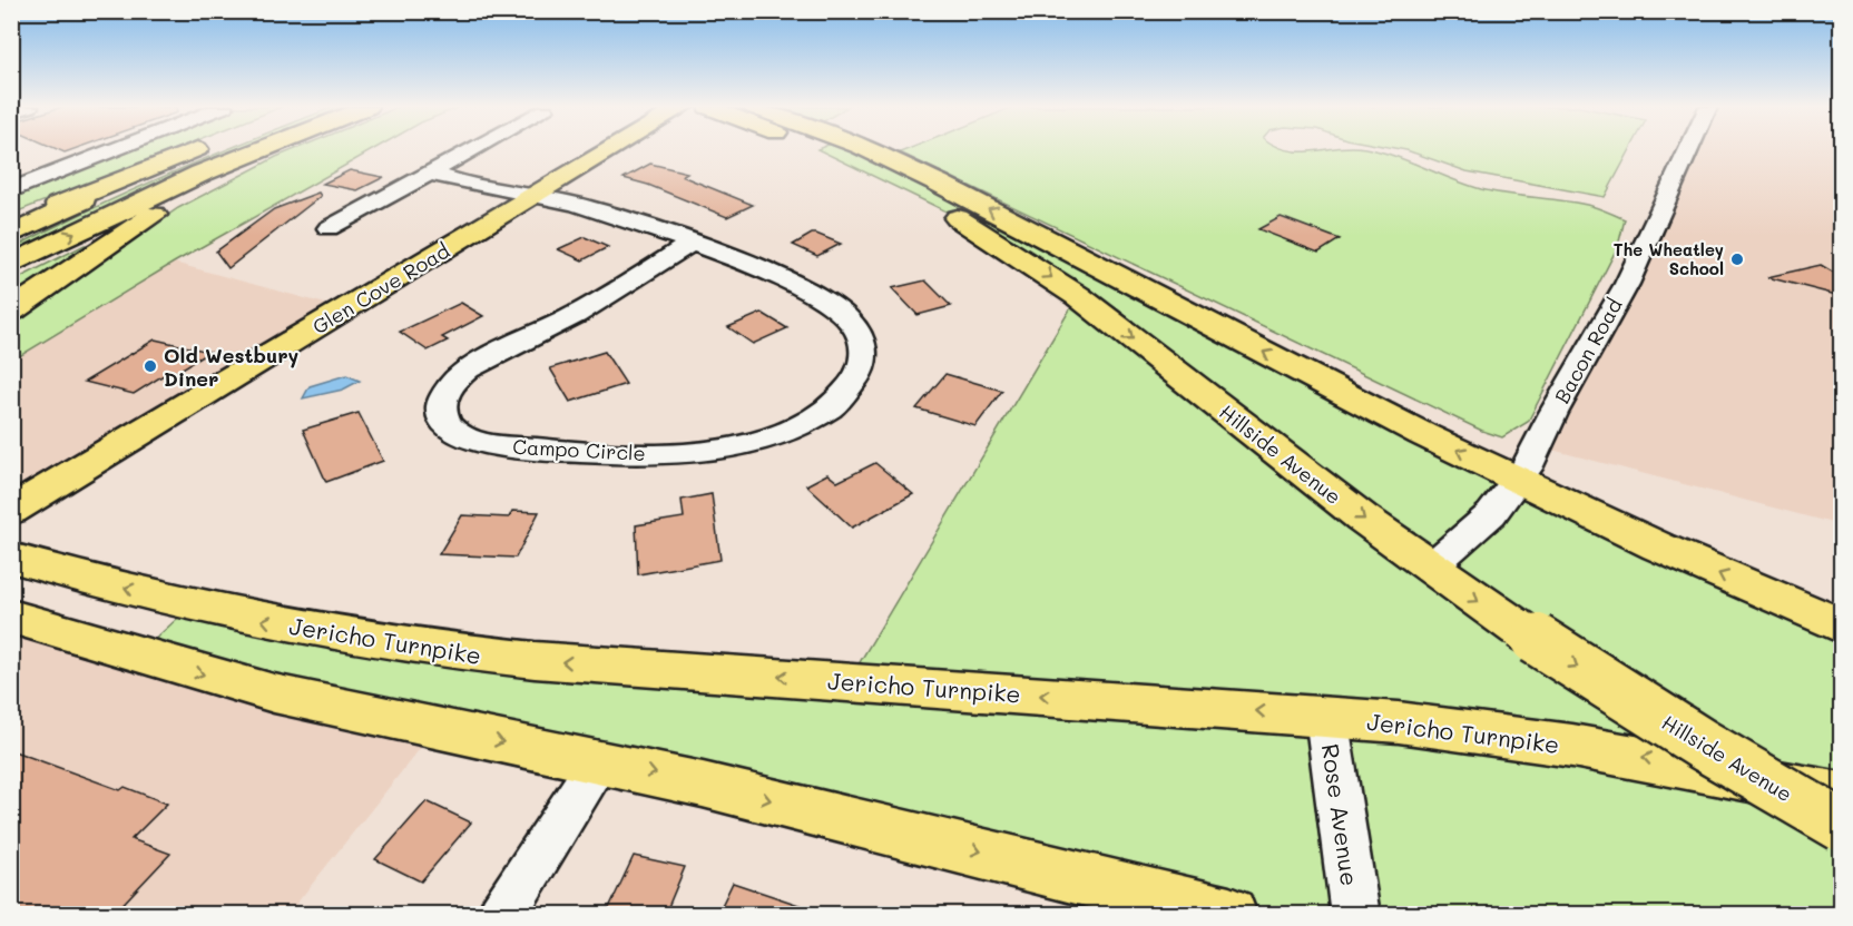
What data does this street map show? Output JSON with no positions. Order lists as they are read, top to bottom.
{
  "streets": {
    "main road": ["Glen Cove Road", "Hillside Avenue", "Jericho Turnpike"],
    "street": ["Bacon Road", "Campo Circle", "Rose Avenue"]
  },
  "crossings": [
    ["Glen Cove Road", "Campo Circle"],
    ["Bacon Road", "Hillside Avenue"],
    ["Jericho Turnpike", "Rose Avenue"]
  ],
  "places": ["The Wheatley School", "Old Westbury Diner"]
}
